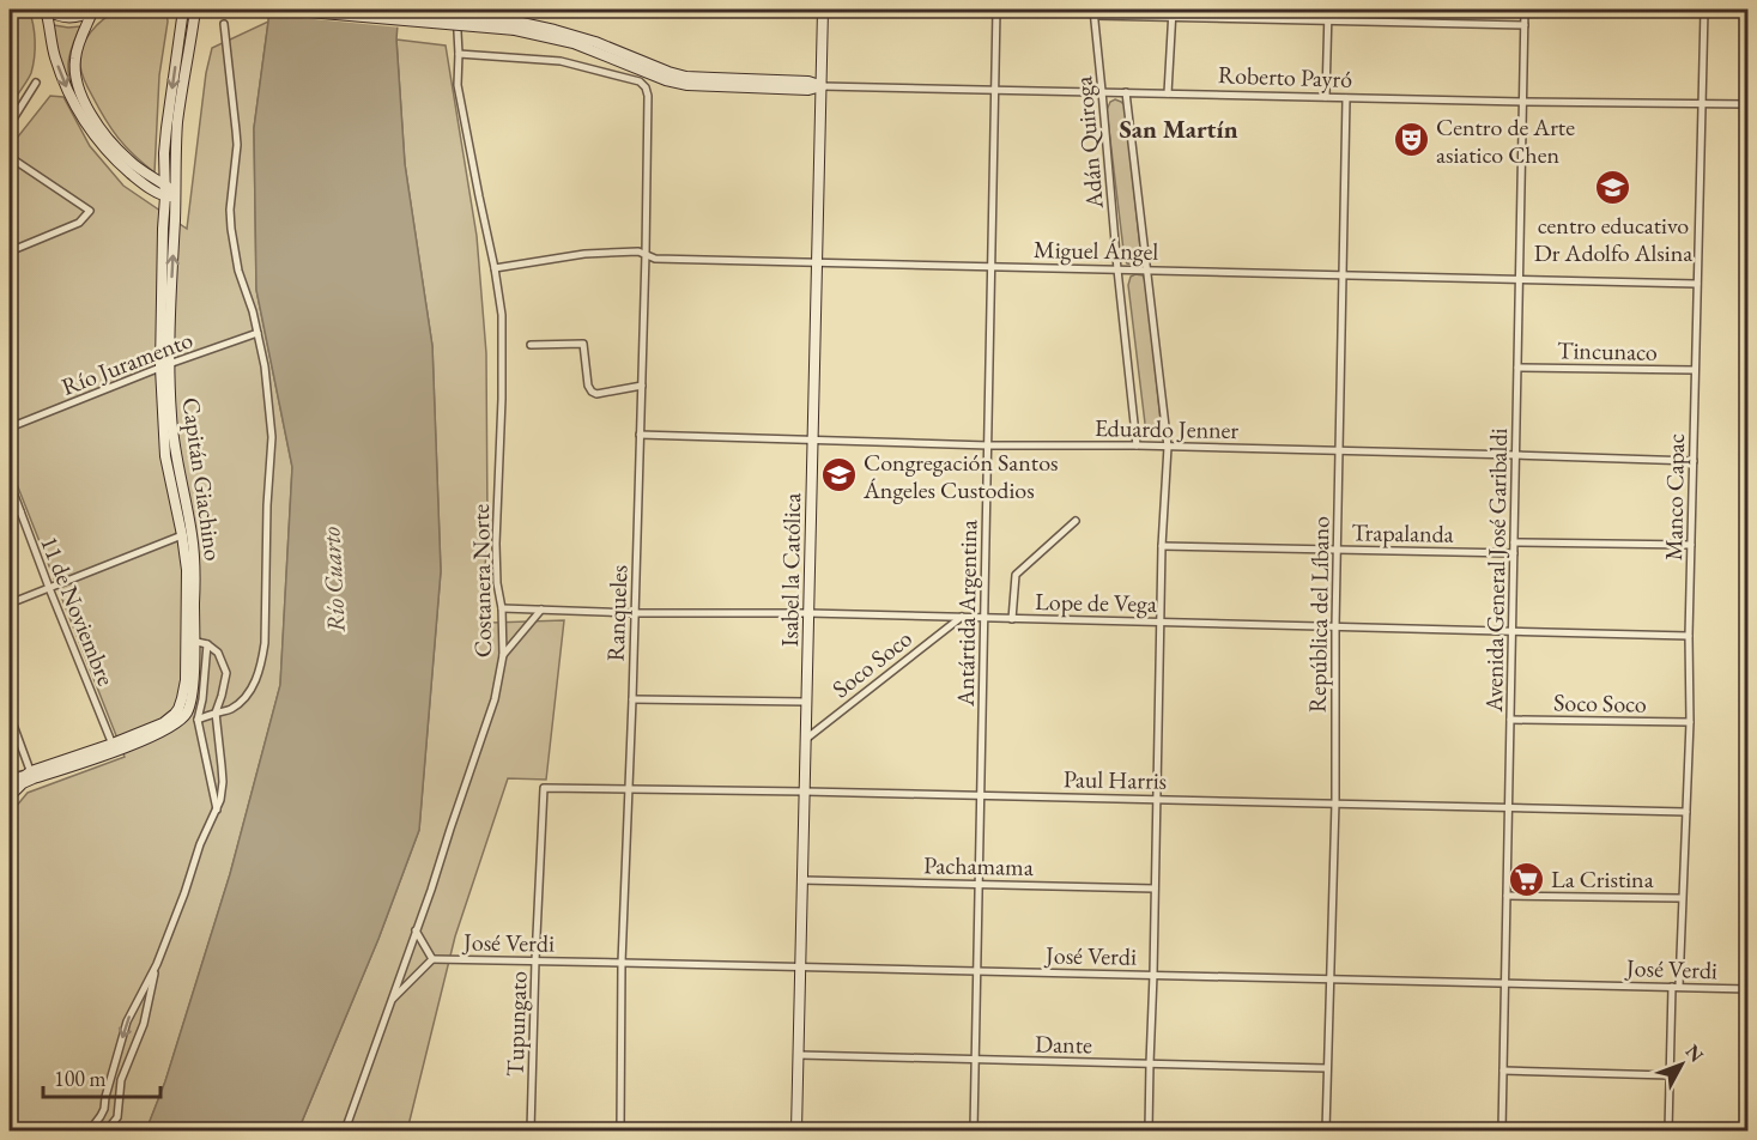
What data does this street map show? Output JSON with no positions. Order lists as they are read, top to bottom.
{
  "streets": {
    "main road": ["Roberto Payró", "Capitán Giachino", "Isabel la Católica"],
    "street": [
      "Adán Quiroga",
      "Miguel Ángel",
      "Tincunaco",
      "Río Juramento",
      "Eduardo Jenner",
      "Manco Capac",
      "Trapalanda",
      "Avenida General José Garibaldi",
      "Costanera Norte",
      "Lope de Vega",
      "11 de Noviembre",
      "Ranqueles",
      "Antártida Argentina",
      "República del Líbano",
      "Soco Soco",
      "Paul Harris",
      "Pachamama",
      "José Verdi",
      "Tupungato",
      "Dante"
    ]
  },
  "crossings": [
    ["Roberto Payró", "Adán Quiroga"],
    ["Roberto Payró", "Manco Capac"],
    ["Roberto Payró", "Isabel la Católica"],
    ["Roberto Payró", "Avenida General José Garibaldi"],
    ["Roberto Payró", "Antártida Argentina"],
    ["Roberto Payró", "República del Líbano"],
    ["Adán Quiroga", "Miguel Ángel"],
    ["Adán Quiroga", "Eduardo Jenner"],
    ["Adán Quiroga", "Trapalanda"],
    ["Adán Quiroga", "Lope de Vega"],
    ["Adán Quiroga", "Paul Harris"],
    ["Adán Quiroga", "Pachamama"],
    ["Adán Quiroga", "José Verdi"],
    ["Adán Quiroga", "Dante"],
    ["Miguel Ángel", "Manco Capac"],
    ["Miguel Ángel", "Isabel la Católica"],
    ["Miguel Ángel", "Avenida General José Garibaldi"],
    ["Miguel Ángel", "Costanera Norte"],
    ["Miguel Ángel", "Ranqueles"],
    ["Miguel Ángel", "Antártida Argentina"],
    ["Miguel Ángel", "República del Líbano"],
    ["Tincunaco", "Manco Capac"],
    ["Tincunaco", "Avenida General José Garibaldi"],
    ["Río Juramento", "Capitán Giachino"],
    ["Eduardo Jenner", "Manco Capac"],
    ["Eduardo Jenner", "Isabel la Católica"],
    ["Eduardo Jenner", "Avenida General José Garibaldi"],
    ["Eduardo Jenner", "Ranqueles"],
    ["Eduardo Jenner", "Antártida Argentina"],
    ["Eduardo Jenner", "República del Líbano"],
    ["Capitán Giachino", "11 de Noviembre"],
    ["Manco Capac", "Lope de Vega"],
    ["Manco Capac", "Soco Soco"],
    ["Manco Capac", "Paul Harris"],
    ["Manco Capac", "José Verdi"],
    ["Trapalanda", "Avenida General José Garibaldi"],
    ["Trapalanda", "República del Líbano"],
    ["Isabel la Católica", "Lope de Vega"],
    ["Isabel la Católica", "Soco Soco"],
    ["Isabel la Católica", "Paul Harris"],
    ["Isabel la Católica", "Pachamama"],
    ["Isabel la Católica", "José Verdi"],
    ["Isabel la Católica", "Dante"],
    ["Avenida General José Garibaldi", "Lope de Vega"],
    ["Avenida General José Garibaldi", "Soco Soco"],
    ["Avenida General José Garibaldi", "Paul Harris"],
    ["Avenida General José Garibaldi", "José Verdi"],
    ["Costanera Norte", "Lope de Vega"],
    ["Costanera Norte", "Ranqueles"],
    ["Lope de Vega", "Ranqueles"],
    ["Lope de Vega", "Antártida Argentina"],
    ["Lope de Vega", "República del Líbano"],
    ["Lope de Vega", "Soco Soco"],
    ["Ranqueles", "Soco Soco"],
    ["Ranqueles", "Paul Harris"],
    ["Ranqueles", "José Verdi"],
    ["Antártida Argentina", "Paul Harris"],
    ["Antártida Argentina", "Pachamama"],
    ["Antártida Argentina", "José Verdi"],
    ["Antártida Argentina", "Dante"],
    ["República del Líbano", "Paul Harris"],
    ["República del Líbano", "José Verdi"],
    ["República del Líbano", "Dante"],
    ["Paul Harris", "Tupungato"],
    ["José Verdi", "Tupungato"]
  ],
  "districts": ["San Martín"],
  "water": ["Río Cuarto"],
  "places": {
    "theatre": ["Centro de Arte asiatico Chen"],
    "school or university": ["centro educativo Dr Adolfo Alsina", "Congregación Santos Ángeles Custodios"],
    "supermarket": ["La Cristina"]
  },
  "scale_bar": "100 m",
  "north": "top right"
}
